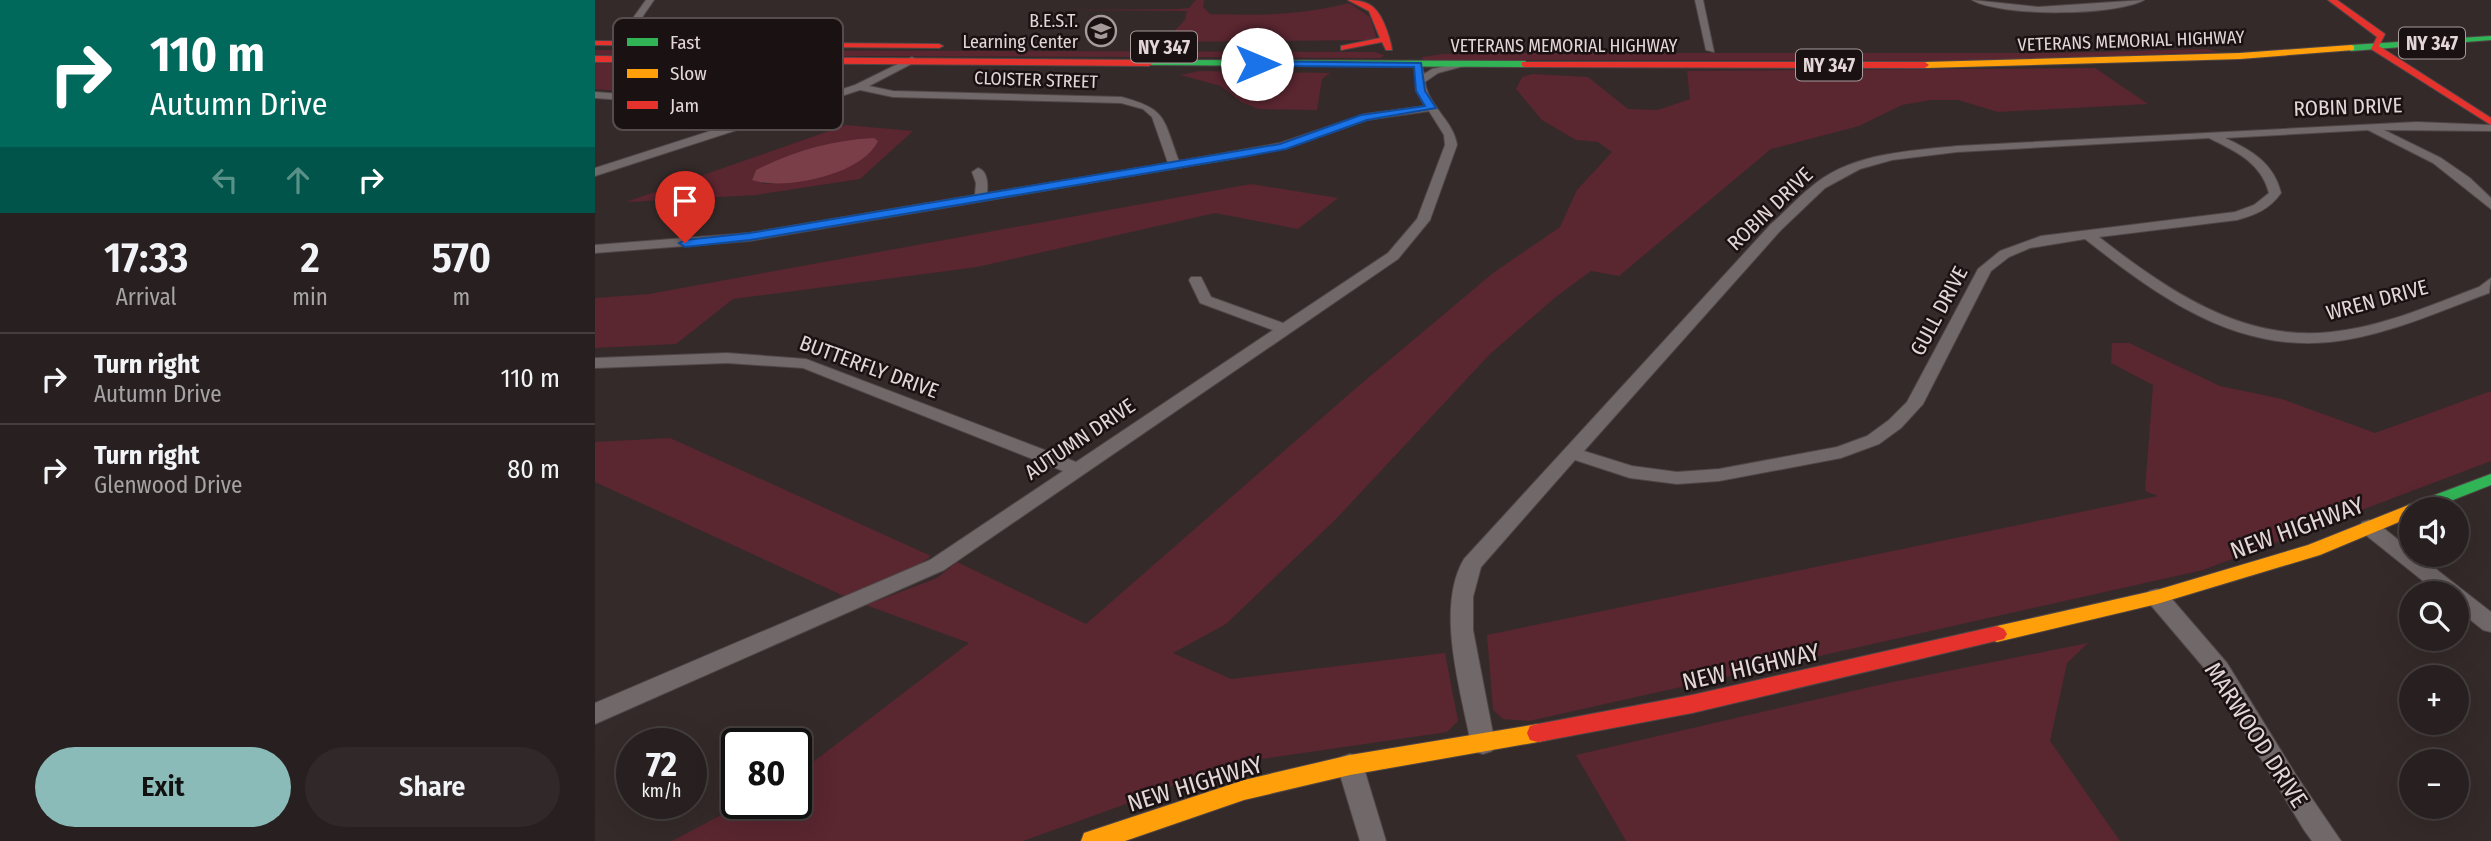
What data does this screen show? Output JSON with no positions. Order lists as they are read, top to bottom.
{
  "streets": {
    "main road": ["VETERANS MEMORIAL HIGHWAY", "NY 347", "NEW HIGHWAY"],
    "street": [
      "CLOISTER STREET",
      "ROBIN DRIVE",
      "WREN DRIVE",
      "GULL DRIVE",
      "BUTTERFLY DRIVE",
      "AUTUMN DRIVE",
      "MARWOOD DRIVE"
    ]
  },
  "crossings": [
    ["VETERANS MEMORIAL HIGHWAY", "AUTUMN DRIVE"],
    ["ROBIN DRIVE", "GULL DRIVE"],
    ["ROBIN DRIVE", "NEW HIGHWAY"],
    ["WREN DRIVE", "GULL DRIVE"],
    ["BUTTERFLY DRIVE", "AUTUMN DRIVE"],
    ["NEW HIGHWAY", "MARWOOD DRIVE"]
  ],
  "places": {
    "school or university": ["B.E.S.T. Learning Center"]
  },
  "legend": ["Fast", "Slow", "Jam"],
  "page": {
    "turn": ["110 m", "Autumn Drive"],
    "eta": [
      "17:33",
      "Arrival",
      "2",
      "min",
      "570",
      "m"
    ],
    "list": [
      {
        "name": "Turn right",
        "note": "Autumn Drive",
        "value": "110 m"
      },
      {
        "name": "Turn right",
        "note": "Glenwood Drive",
        "value": "80 m"
      }
    ],
    "map_buttons": ["+", "−"],
    "speed": "72 km/h",
    "limit": "80",
    "buttons": ["Exit", "Share"]
  }
}
